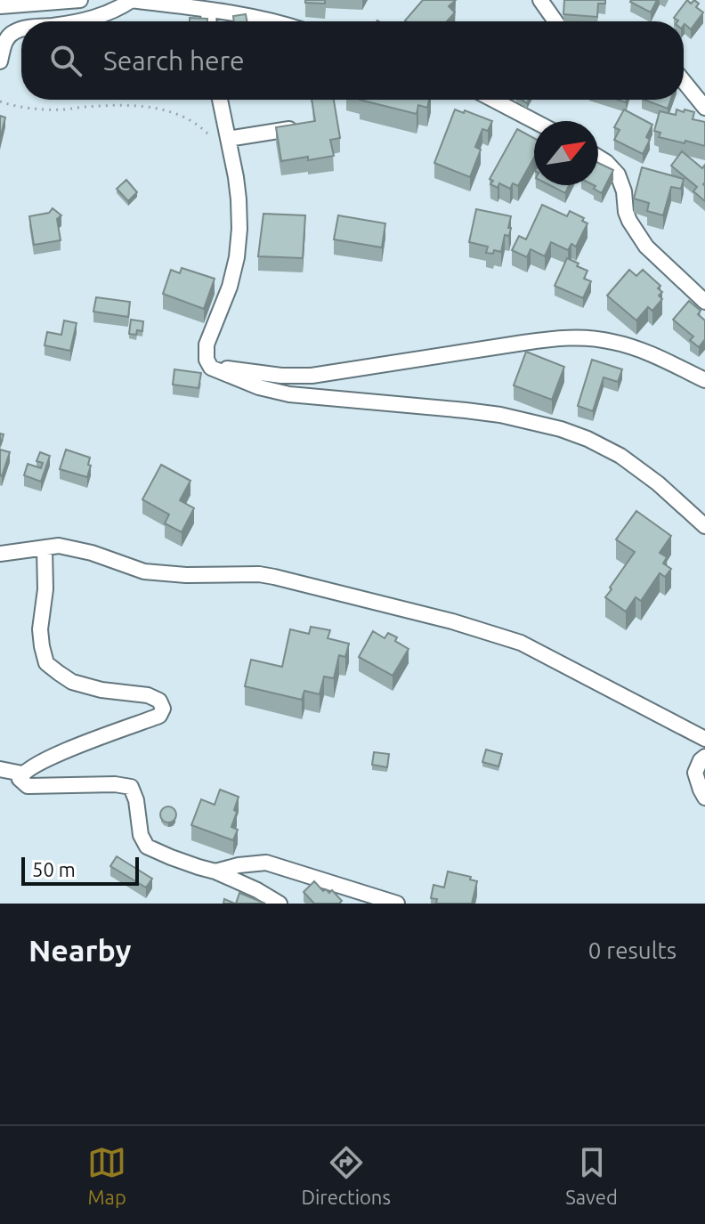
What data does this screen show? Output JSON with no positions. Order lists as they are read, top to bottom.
{
  "scale_bar": "50 m",
  "north": "top right",
  "page": {
    "search": "Search here",
    "scale": "50 m",
    "heading": ["Nearby", "0 results"],
    "nav": ["Map", "Directions", "Saved"]
  }
}
